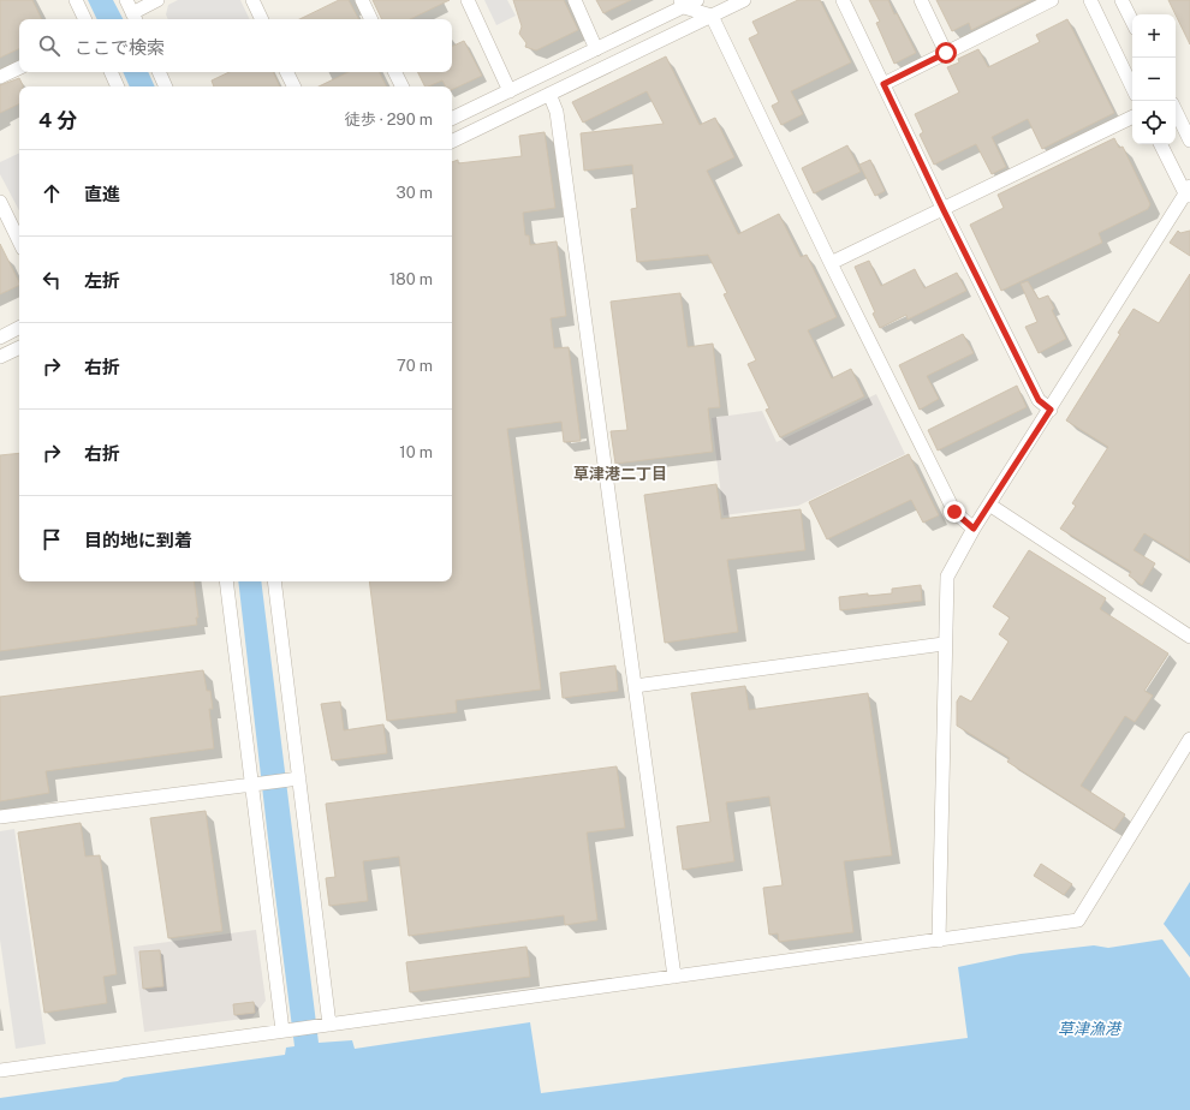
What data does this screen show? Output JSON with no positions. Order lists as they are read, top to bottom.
{
  "districts": ["草津港二丁目"],
  "water": ["草津漁港"],
  "page": {
    "map_buttons": ["+", "−"],
    "search": "ここで検索",
    "heading": ["4 分", "徒歩 · 290 m"],
    "list": [
      ["直進", "30 m"],
      ["左折", "180 m"],
      ["右折", "70 m"],
      ["右折", "10 m"],
      "目的地に到着"
    ]
  }
}
